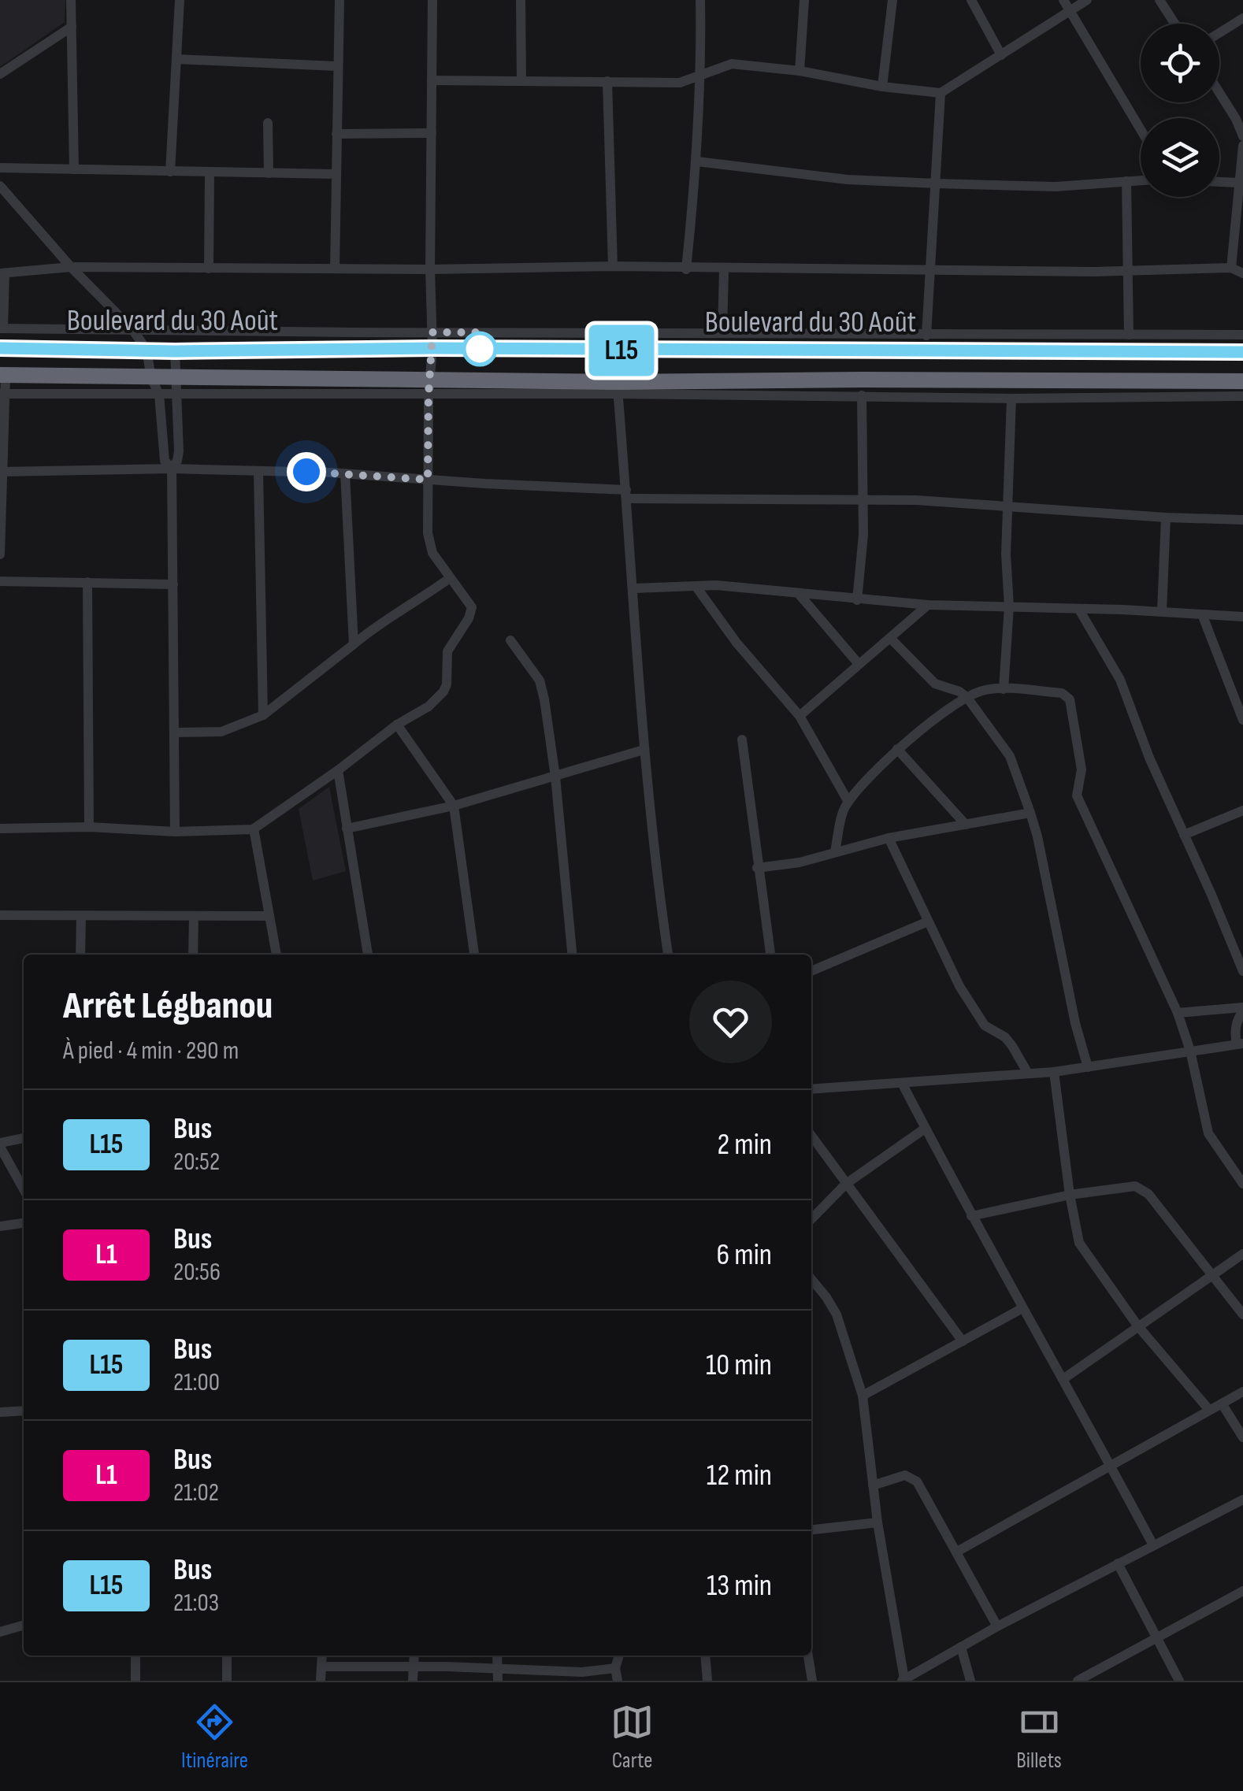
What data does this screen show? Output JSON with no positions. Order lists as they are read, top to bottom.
{
  "streets": {
    "highway": ["Boulevard du 30 Août"]
  },
  "lines": ["bus line L15"],
  "page": {
    "on_map": "L15",
    "heading": ["Arrêt Légbanou", "À pied · 4 min · 290 m"],
    "list": [
      {
        "mark": "L15",
        "name": "Bus",
        "note": "20:52",
        "value": "2 min"
      },
      {
        "mark": "L1",
        "name": "Bus",
        "note": "20:56",
        "value": "6 min"
      },
      {
        "mark": "L15",
        "name": "Bus",
        "note": "21:00",
        "value": "10 min"
      },
      {
        "mark": "L1",
        "name": "Bus",
        "note": "21:02",
        "value": "12 min"
      },
      {
        "mark": "L15",
        "name": "Bus",
        "note": "21:03",
        "value": "13 min"
      }
    ],
    "tabs": ["Itinéraire", "Carte", "Billets"]
  }
}
